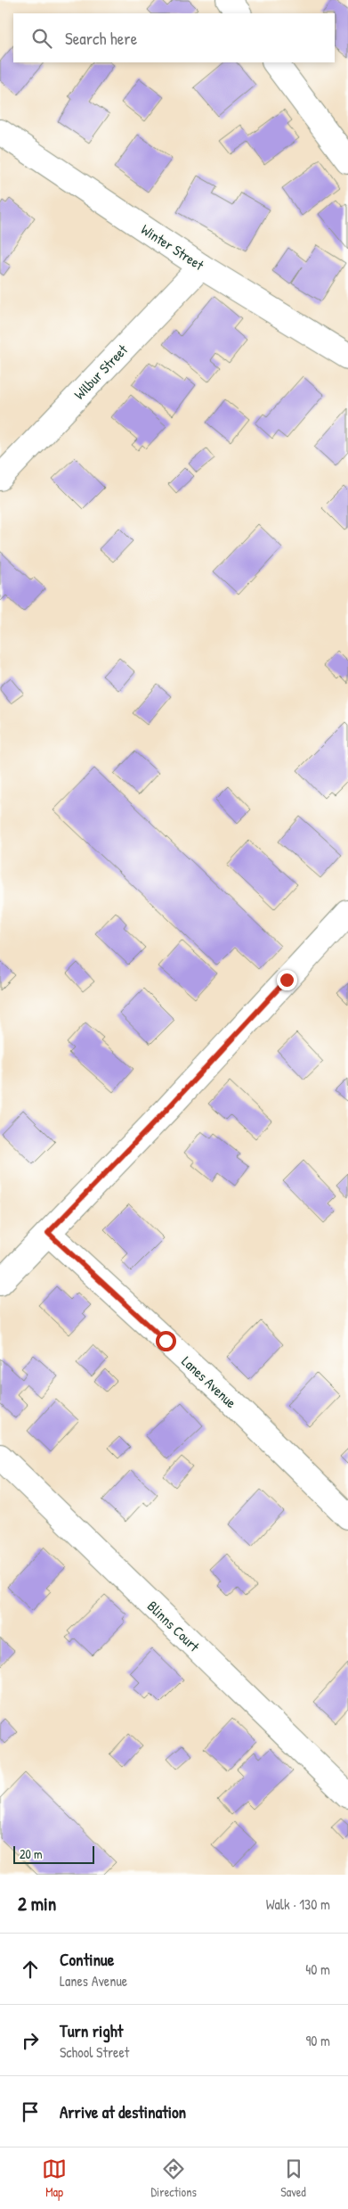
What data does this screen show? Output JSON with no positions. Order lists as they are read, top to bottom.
{
  "streets": {
    "street": [
      "Winter Street",
      "Wilbur Street",
      "Lanes Avenue",
      "Blinns Court"
    ]
  },
  "crossings": [
    ["Winter Street", "Wilbur Street"]
  ],
  "scale_bar": "20 m",
  "page": {
    "search": "Search here",
    "scale": "20 m",
    "heading": ["2 min", "Walk · 130 m"],
    "list": [
      ["Continue", "Lanes Avenue", "40 m"],
      ["Turn right", "School Street", "90 m"],
      "Arrive at destination"
    ],
    "nav": ["Map", "Directions", "Saved"]
  }
}
